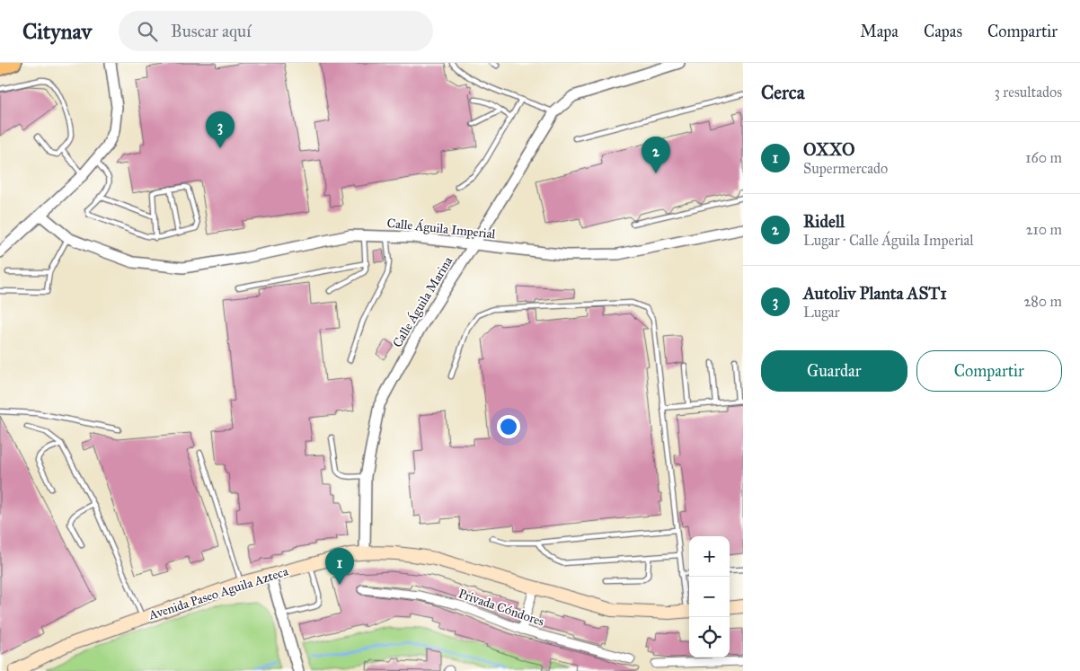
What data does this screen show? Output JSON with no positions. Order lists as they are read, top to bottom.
{
  "streets": {
    "main road": ["Avenida Paseo Aguila Azteca"],
    "street": ["Calle Águila Imperial", "Calle Águila Marina", "Privada Cóndores"]
  },
  "crossings": [
    ["Calle Águila Imperial", "Calle Águila Marina"],
    ["Calle Águila Marina", "Avenida Paseo Aguila Azteca"]
  ],
  "page": {
    "header": "Citynav",
    "search": "Buscar aquí",
    "nav": ["Mapa", "Capas", "Compartir"],
    "heading": ["Cerca", "3 resultados"],
    "pins": ["3", "2", "1"],
    "list": [
      {
        "mark": "1",
        "name": "OXXO",
        "note": "Supermercado",
        "value": "160 m"
      },
      {
        "mark": "2",
        "name": "Ridell",
        "note": "Lugar · Calle Águila Imperial",
        "value": "210 m"
      },
      {
        "mark": "3",
        "name": "Autoliv Planta AST1",
        "note": "Lugar",
        "value": "280 m"
      }
    ],
    "buttons": ["Guardar", "Compartir"],
    "map_buttons": ["+", "−"]
  }
}
